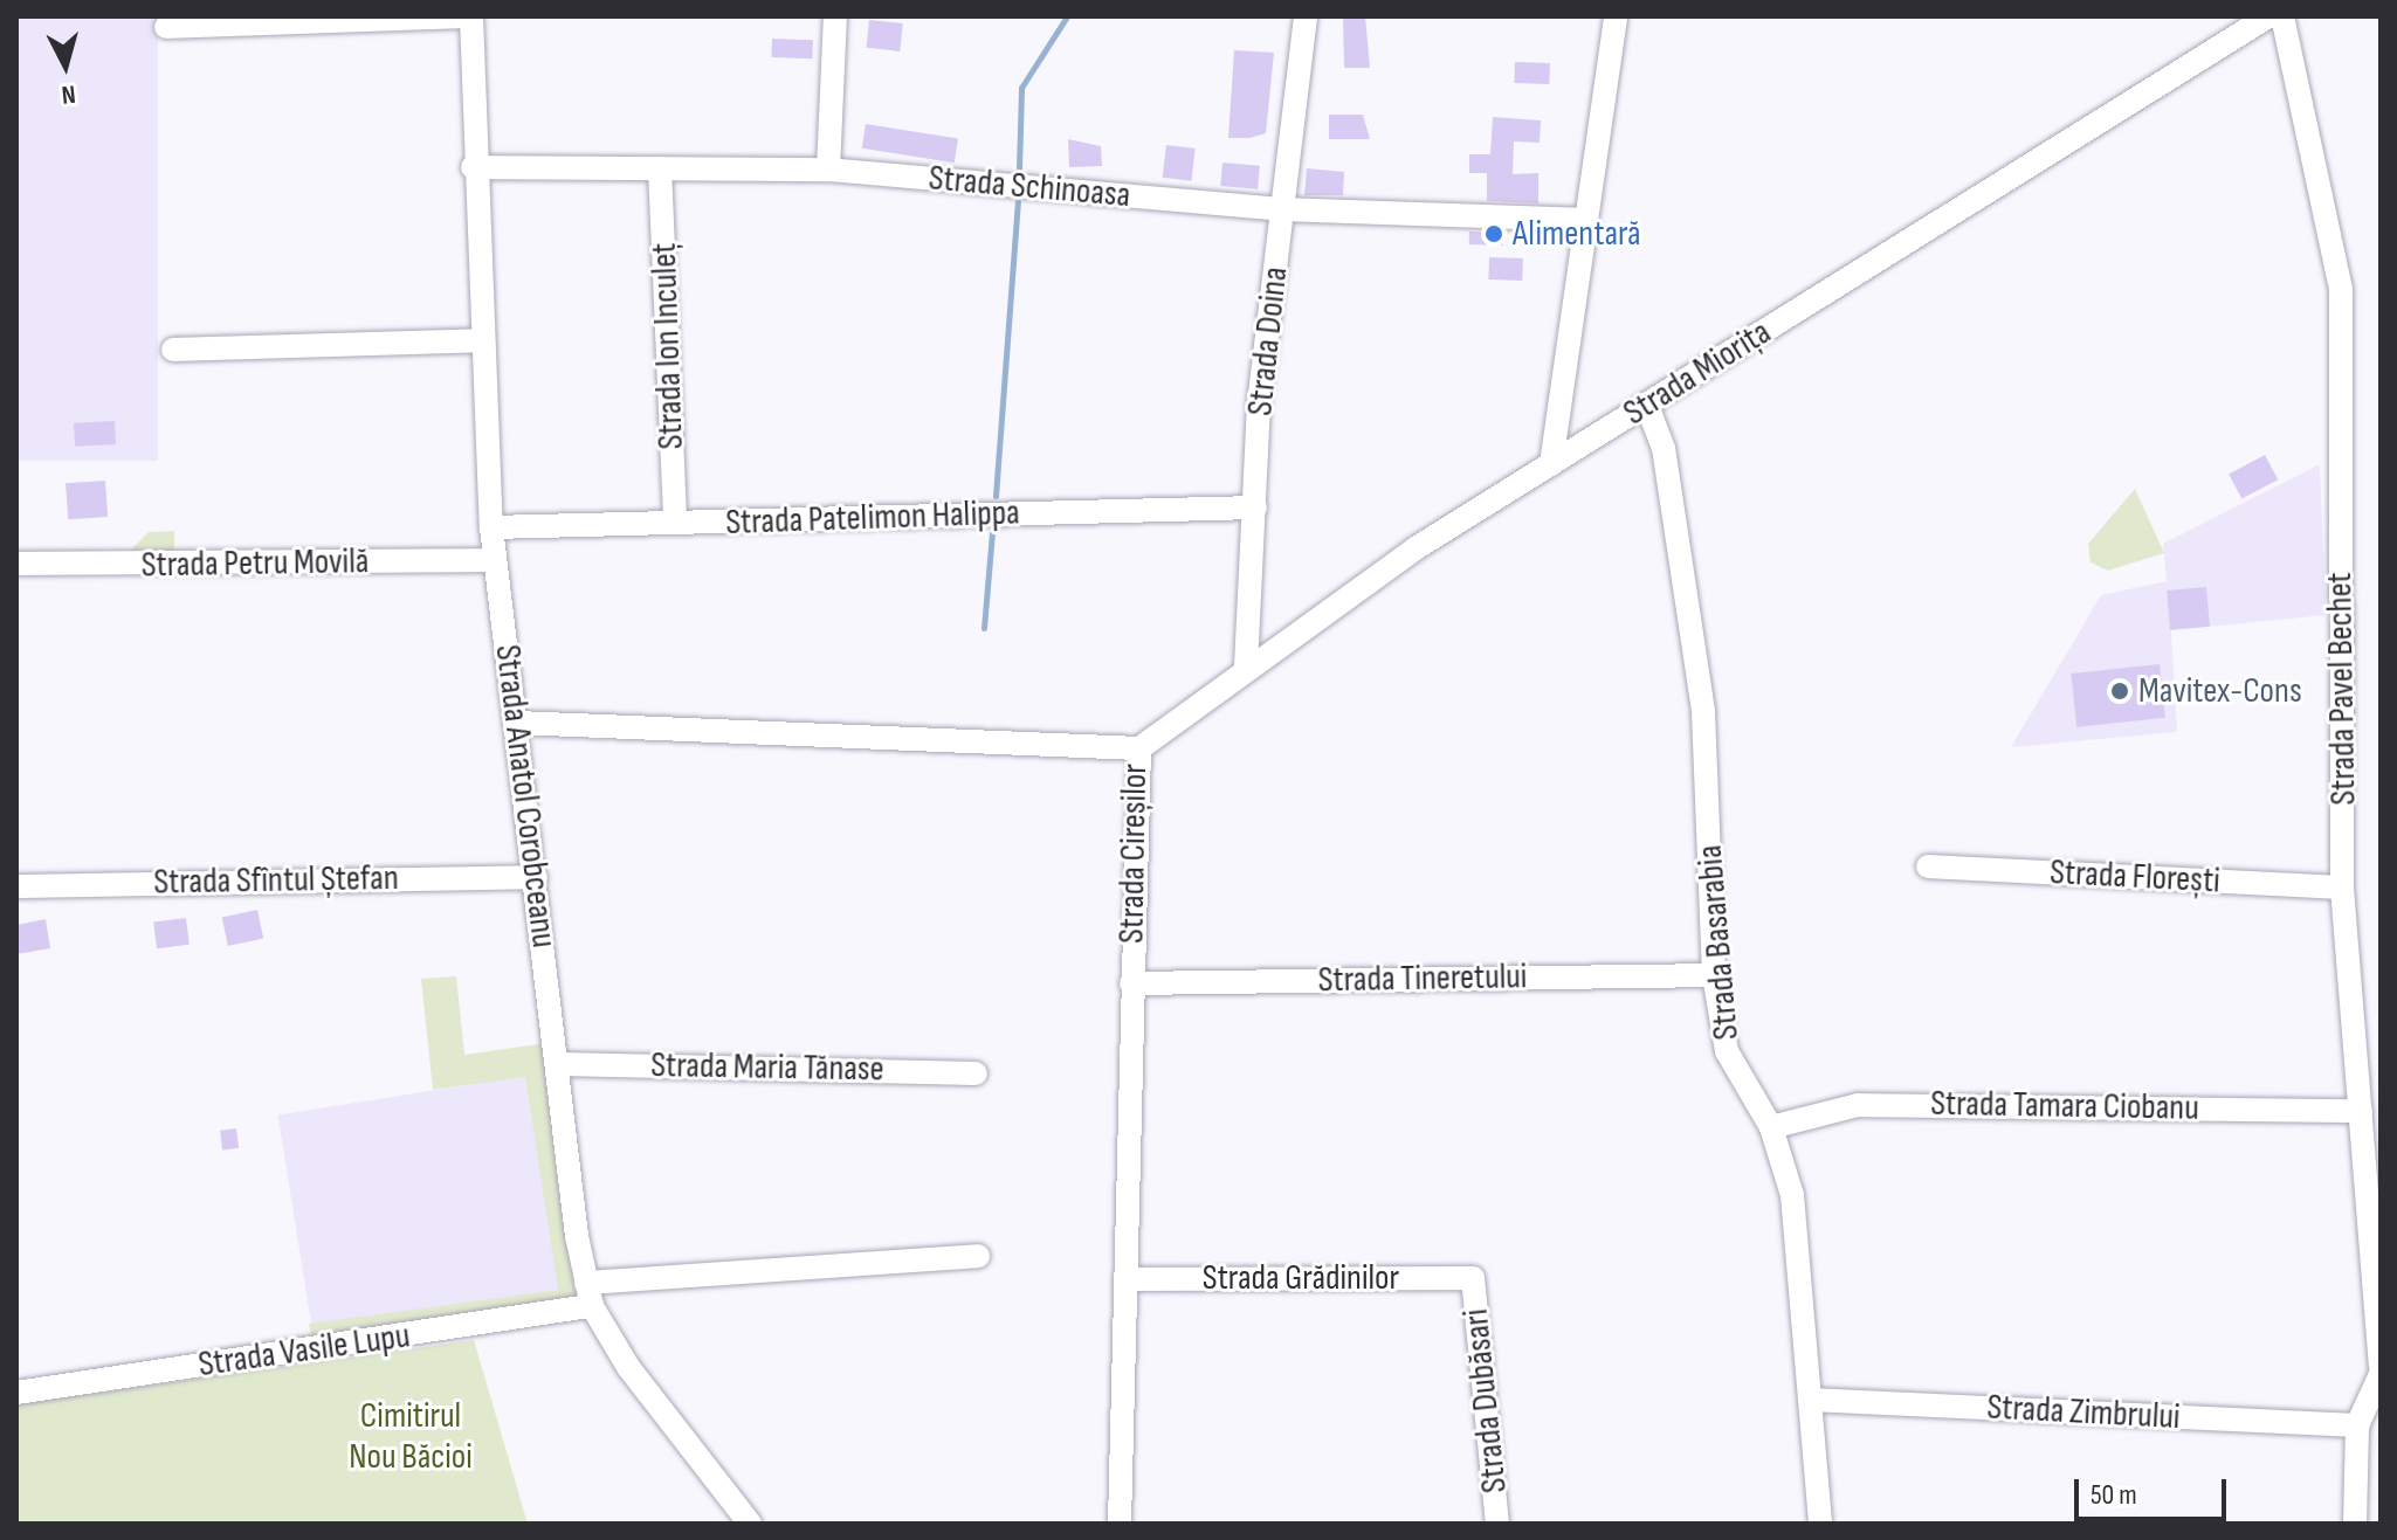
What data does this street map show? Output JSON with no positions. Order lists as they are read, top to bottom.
{
  "streets": {
    "street": [
      "Strada Schinoasa",
      "Strada Doina",
      "Strada Ion Inculeț",
      "Strada Miorița",
      "Strada Patelimon Halippa",
      "Strada Petru Movilă",
      "Strada Pavel Bechet",
      "Strada Anatol Corobceanu",
      "Strada Cireșilor",
      "Strada Florești",
      "Strada Sfîntul Ștefan",
      "Strada Basarabia",
      "Strada Tineretului",
      "Strada Maria Tănase",
      "Strada Tamara Ciobanu",
      "Strada Grădinilor",
      "Strada Vasile Lupu",
      "Strada Dubăsari",
      "Strada Zimbrului"
    ]
  },
  "crossings": [
    ["Strada Schinoasa", "Strada Doina"],
    ["Strada Schinoasa", "Strada Ion Inculeț"],
    ["Strada Schinoasa", "Strada Anatol Corobceanu"],
    ["Strada Doina", "Strada Miorița"],
    ["Strada Doina", "Strada Patelimon Halippa"],
    ["Strada Ion Inculeț", "Strada Patelimon Halippa"],
    ["Strada Miorița", "Strada Cireșilor"],
    ["Strada Miorița", "Strada Basarabia"],
    ["Strada Patelimon Halippa", "Strada Anatol Corobceanu"],
    ["Strada Petru Movilă", "Strada Anatol Corobceanu"],
    ["Strada Pavel Bechet", "Strada Florești"],
    ["Strada Pavel Bechet", "Strada Tamara Ciobanu"],
    ["Strada Anatol Corobceanu", "Strada Cireșilor"],
    ["Strada Anatol Corobceanu", "Strada Sfîntul Ștefan"],
    ["Strada Anatol Corobceanu", "Strada Maria Tănase"],
    ["Strada Anatol Corobceanu", "Strada Vasile Lupu"],
    ["Strada Cireșilor", "Strada Tineretului"],
    ["Strada Cireșilor", "Strada Grădinilor"],
    ["Strada Basarabia", "Strada Tineretului"],
    ["Strada Basarabia", "Strada Tamara Ciobanu"],
    ["Strada Basarabia", "Strada Zimbrului"],
    ["Strada Grădinilor", "Strada Dubăsari"]
  ],
  "parks": ["Cimitirul Nou Băcioi"],
  "places": ["Alimentară", "Mavitex-Cons"],
  "scale_bar": "50 m",
  "north": "bottom"
}
